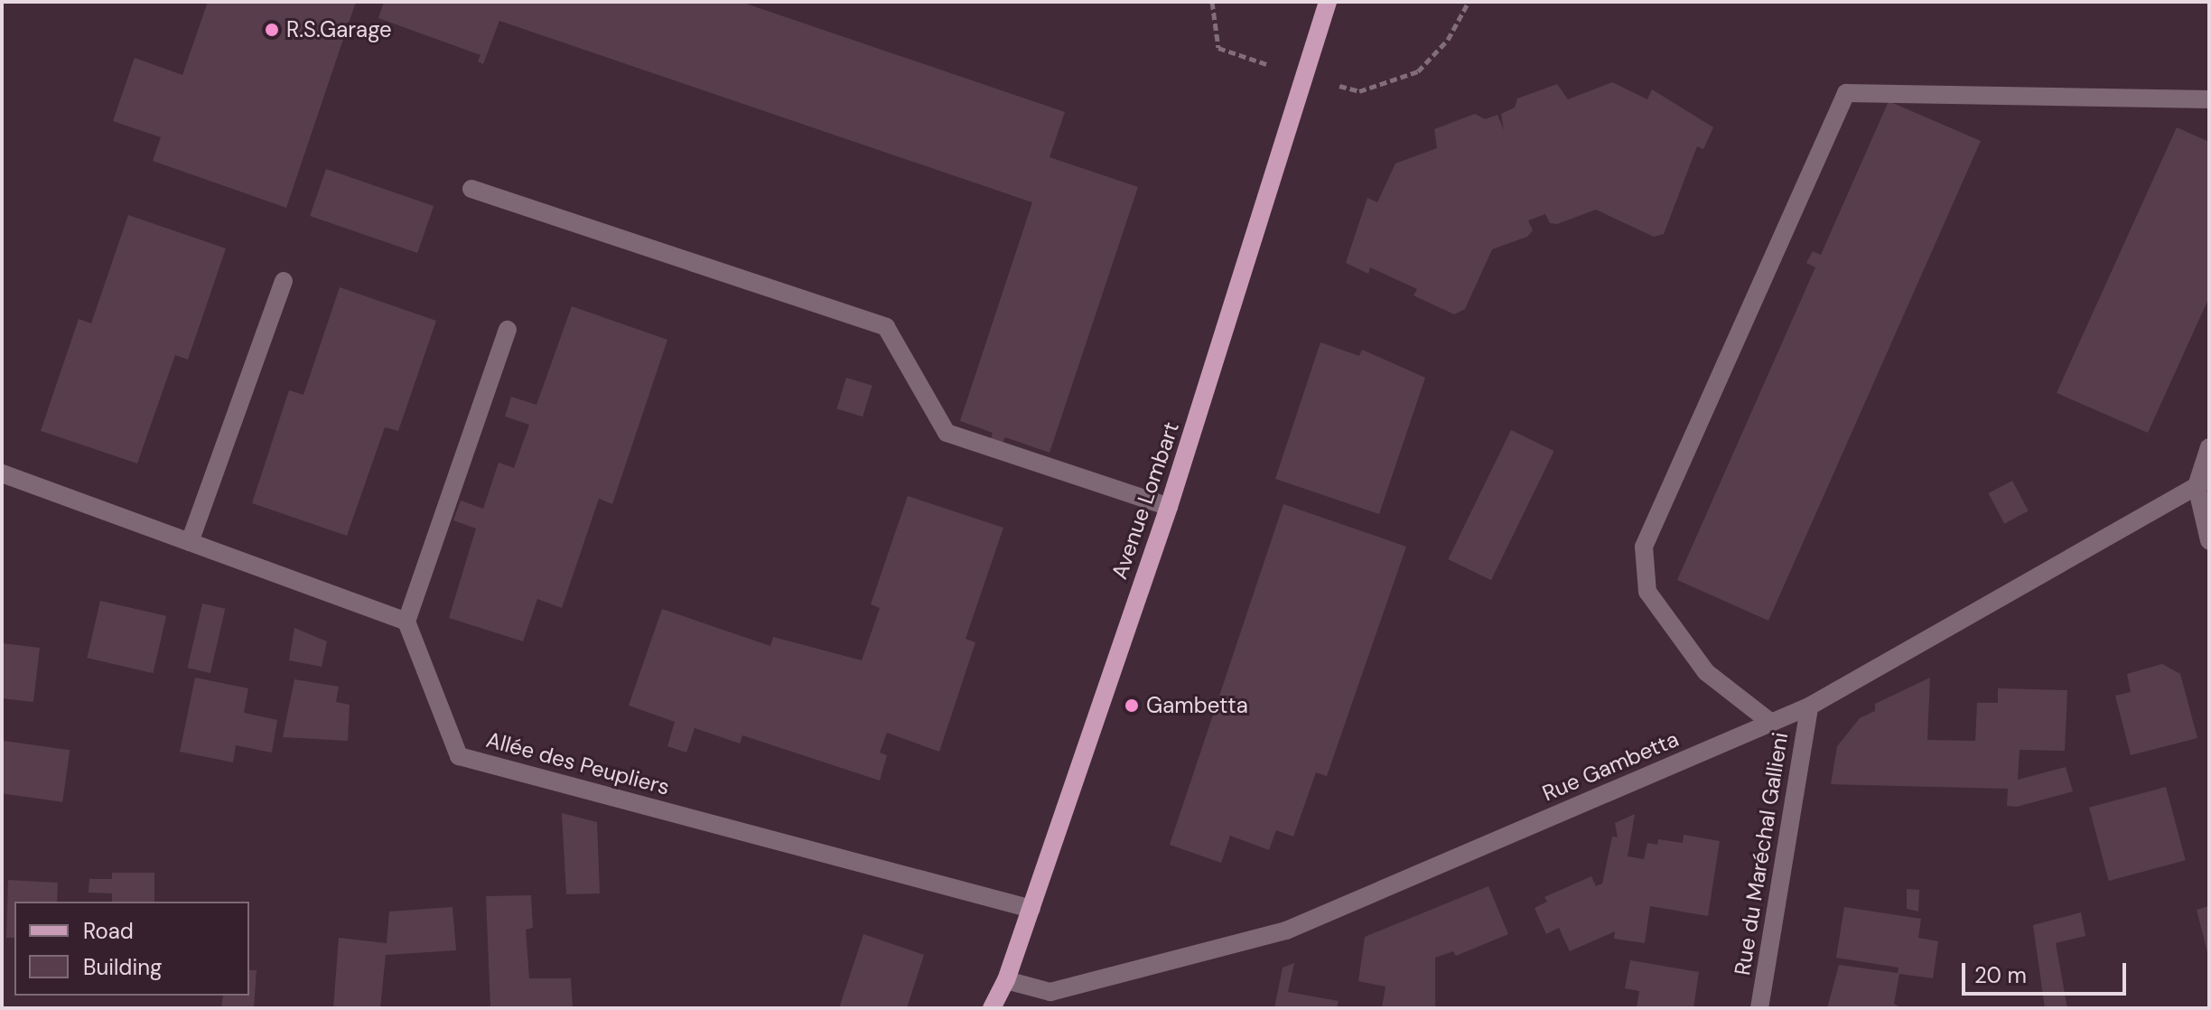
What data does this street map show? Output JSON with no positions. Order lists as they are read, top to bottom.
{
  "streets": {
    "main road": ["Avenue Lombart"],
    "street": ["Allée des Peupliers", "Rue Gambetta", "Rue du Maréchal Gallieni"]
  },
  "crossings": [
    ["Avenue Lombart", "Allée des Peupliers"],
    ["Avenue Lombart", "Rue Gambetta"],
    ["Rue Gambetta", "Rue du Maréchal Gallieni"]
  ],
  "places": ["R.S.Garage", "Gambetta"],
  "legend": ["Road", "Building"],
  "scale_bar": "20 m"
}
